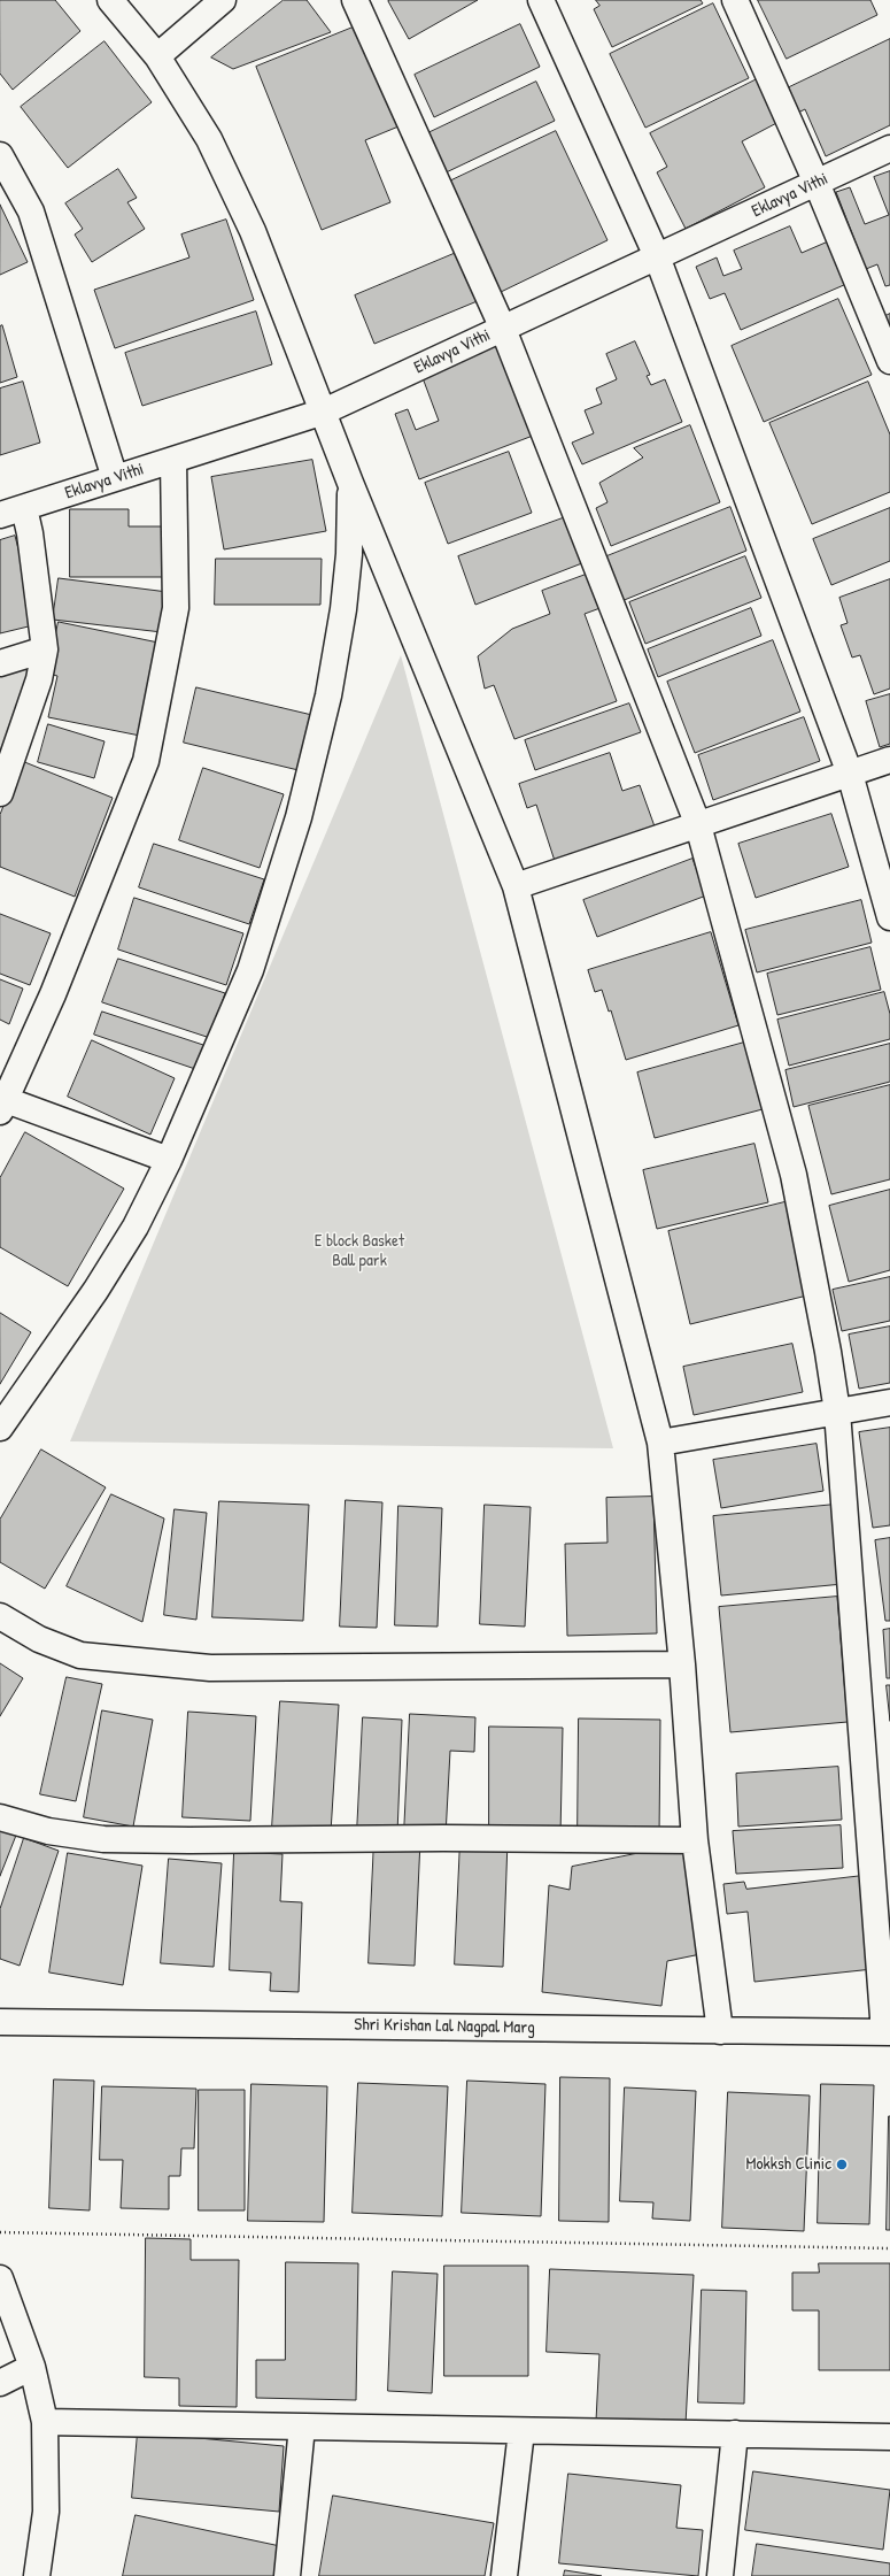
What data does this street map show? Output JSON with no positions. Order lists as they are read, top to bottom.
{
  "streets": {
    "street": ["Eklavya Vithi", "Shri Krishan Lal Nagpal Marg"]
  },
  "parks": ["E block Basket Ball park"],
  "places": ["Mokksh Clinic"]
}
